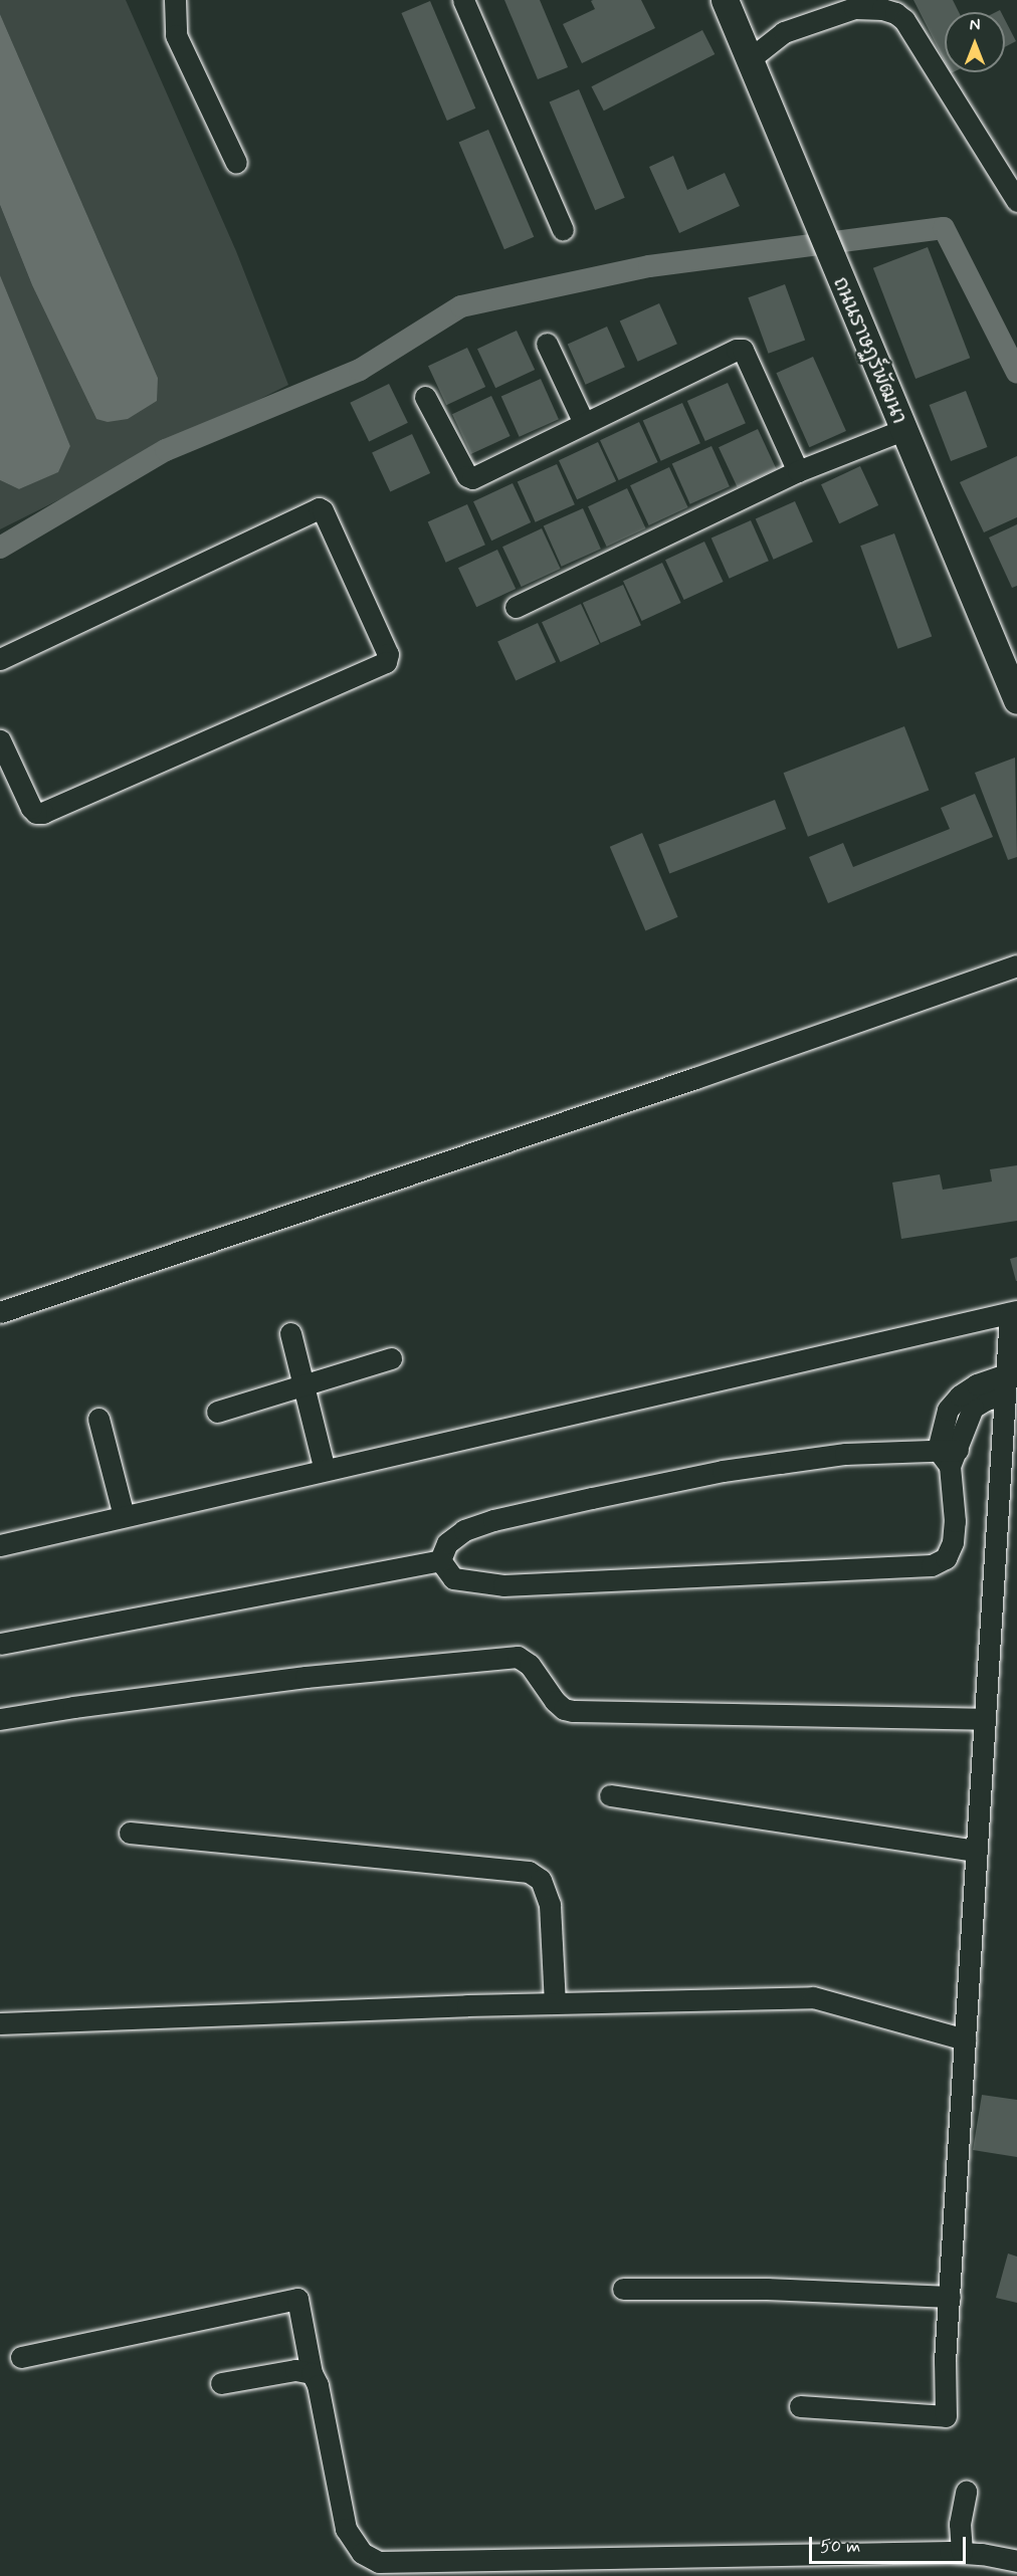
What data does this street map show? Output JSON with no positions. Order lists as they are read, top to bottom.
{
  "streets": {
    "street": ["ถนนราษฏร์พัฒนา"]
  },
  "scale_bar": "50 m",
  "north": "top"
}
